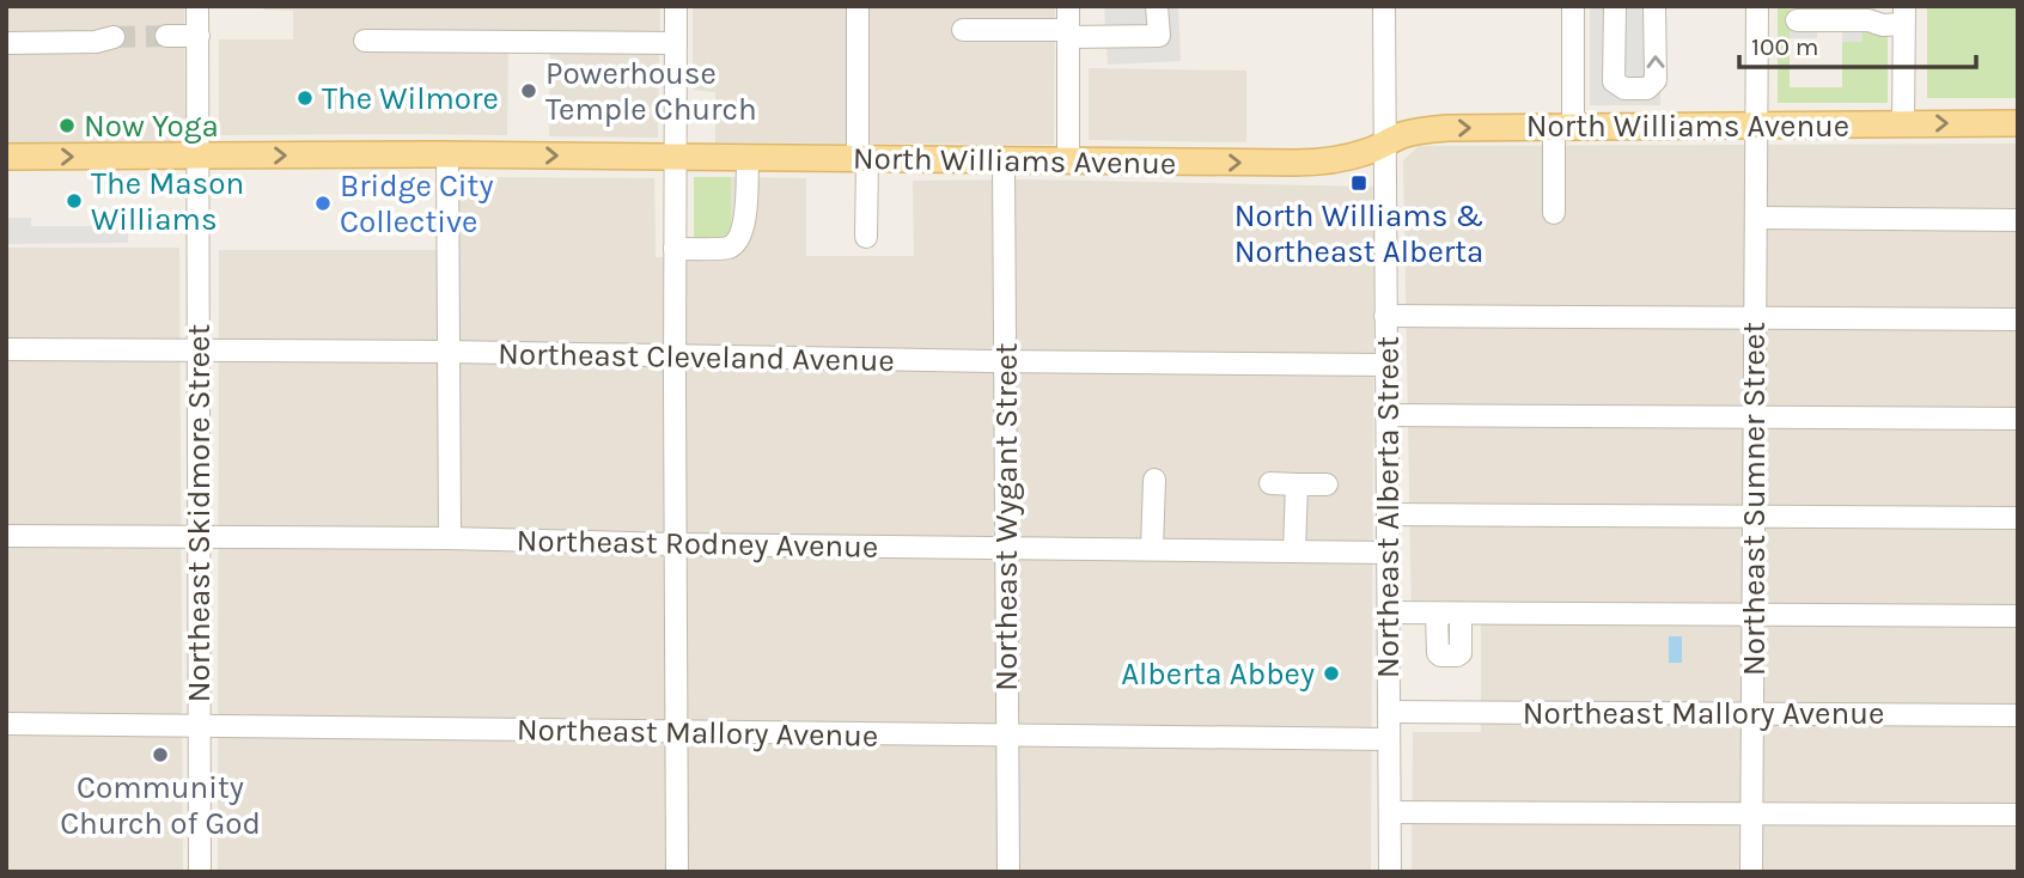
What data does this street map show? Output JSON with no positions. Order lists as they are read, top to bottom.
{
  "streets": {
    "main road": ["North Williams Avenue"],
    "street": [
      "Northeast Cleveland Avenue",
      "Northeast Sumner Street",
      "Northeast Alberta Street",
      "Northeast Skidmore Street",
      "Northeast Wygant Street",
      "Northeast Rodney Avenue",
      "Northeast Mallory Avenue"
    ]
  },
  "crossings": [
    ["North Williams Avenue", "Northeast Sumner Street"],
    ["North Williams Avenue", "Northeast Alberta Street"],
    ["North Williams Avenue", "Northeast Skidmore Street"],
    ["North Williams Avenue", "Northeast Wygant Street"],
    ["Northeast Cleveland Avenue", "Northeast Alberta Street"],
    ["Northeast Cleveland Avenue", "Northeast Skidmore Street"],
    ["Northeast Cleveland Avenue", "Northeast Wygant Street"],
    ["Northeast Sumner Street", "Northeast Mallory Avenue"],
    ["Northeast Alberta Street", "Northeast Rodney Avenue"],
    ["Northeast Alberta Street", "Northeast Mallory Avenue"],
    ["Northeast Skidmore Street", "Northeast Rodney Avenue"],
    ["Northeast Skidmore Street", "Northeast Mallory Avenue"],
    ["Northeast Wygant Street", "Northeast Rodney Avenue"],
    ["Northeast Wygant Street", "Northeast Mallory Avenue"]
  ],
  "one_way": ["North Williams Avenue"],
  "places": {
    "other": [
      "Powerhouse Temple Church",
      "The Wilmore",
      "Now Yoga",
      "The Mason Williams",
      "Bridge City Collective",
      "Alberta Abbey",
      "Community Church of God"
    ],
    "transit": ["North Williams & Northeast Alberta"]
  },
  "scale_bar": "100 m"
}
